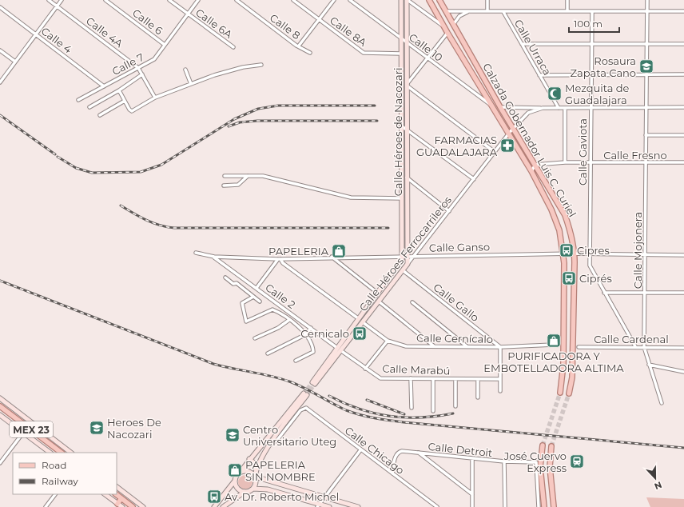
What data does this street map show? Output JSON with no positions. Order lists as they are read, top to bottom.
{
  "streets": {
    "main road": [
      "Calle Héroes de Nacozari",
      "Calzada Gobernador Luis C. Curiel",
      "Calle Héroes Ferrocarrileros",
      "MEX 23"
    ],
    "street": [
      "Calle 6",
      "Calle 6A",
      "Calle 8",
      "Calle 8A",
      "Calle 4A",
      "Calle 4",
      "Calle 10",
      "Calle Urraca",
      "Calle 7",
      "Calle Gaviota",
      "Calle Fresno",
      "Calle Ganso",
      "Calle Mojonera",
      "Calle 2",
      "Calle Gallo",
      "Calle Cernícalo",
      "Calle Cardenal",
      "Calle Marabú",
      "Calle Detroit",
      "Calle Chicago"
    ]
  },
  "crossings": [
    ["Calle 6", "Calle 7"],
    ["Calle 6A", "Calle 7"],
    ["Calle 8A", "Calle Héroes de Nacozari"],
    ["Calle 4A", "Calle 7"],
    ["Calle 4", "Calle 7"],
    ["Calle 10", "Calle Héroes de Nacozari"],
    ["Calle 10", "Calzada Gobernador Luis C. Curiel"],
    ["Calle Héroes de Nacozari", "Calle Ganso"],
    ["Calle Héroes de Nacozari", "Calle Héroes Ferrocarrileros"],
    ["Calzada Gobernador Luis C. Curiel", "Calle Fresno"],
    ["Calzada Gobernador Luis C. Curiel", "Calle Ganso"],
    ["Calzada Gobernador Luis C. Curiel", "Calle Héroes Ferrocarrileros"],
    ["Calle Gaviota", "Calle Fresno"],
    ["Calle Gaviota", "Calle Ganso"],
    ["Calle Gaviota", "Calle Cardenal"],
    ["Calle Fresno", "Calle Mojonera"],
    ["Calle Ganso", "Calle Mojonera"],
    ["Calle Ganso", "Calle Héroes Ferrocarrileros"],
    ["Calle Ganso", "Calle 2"],
    ["Calle Mojonera", "Calle Cardenal"],
    ["Calle Héroes Ferrocarrileros", "Calle 2"],
    ["Calle Héroes Ferrocarrileros", "Calle Gallo"],
    ["Calle Héroes Ferrocarrileros", "Calle Cernícalo"],
    ["Calle Héroes Ferrocarrileros", "Calle Marabú"],
    ["Calle 2", "Calle Marabú"],
    ["Calle Gallo", "Calle Cernícalo"],
    ["Calle Detroit", "Calle Chicago"]
  ],
  "places": {
    "school or university": ["Rosaura Zapata Cano", "Heroes De Nacozari", "Centro Universitario Uteg"],
    "mosque": ["Mezquita de Guadalajara"],
    "pharmacy": ["FARMACIAS GUADALAJARA"],
    "bus stop": [
      "Cipres",
      "Ciprés",
      "Cernicalo",
      "Av. Dr. Roberto Michel"
    ],
    "shop": ["PAPELERIA", "PURIFICADORA Y EMBOTELLADORA ALTIMA", "PAPELERIA SIN NOMBRE"],
    "station": ["José Cuervo Express"]
  },
  "legend": ["Road", "Railway"],
  "scale_bar": "100 m",
  "north": "bottom"
}
